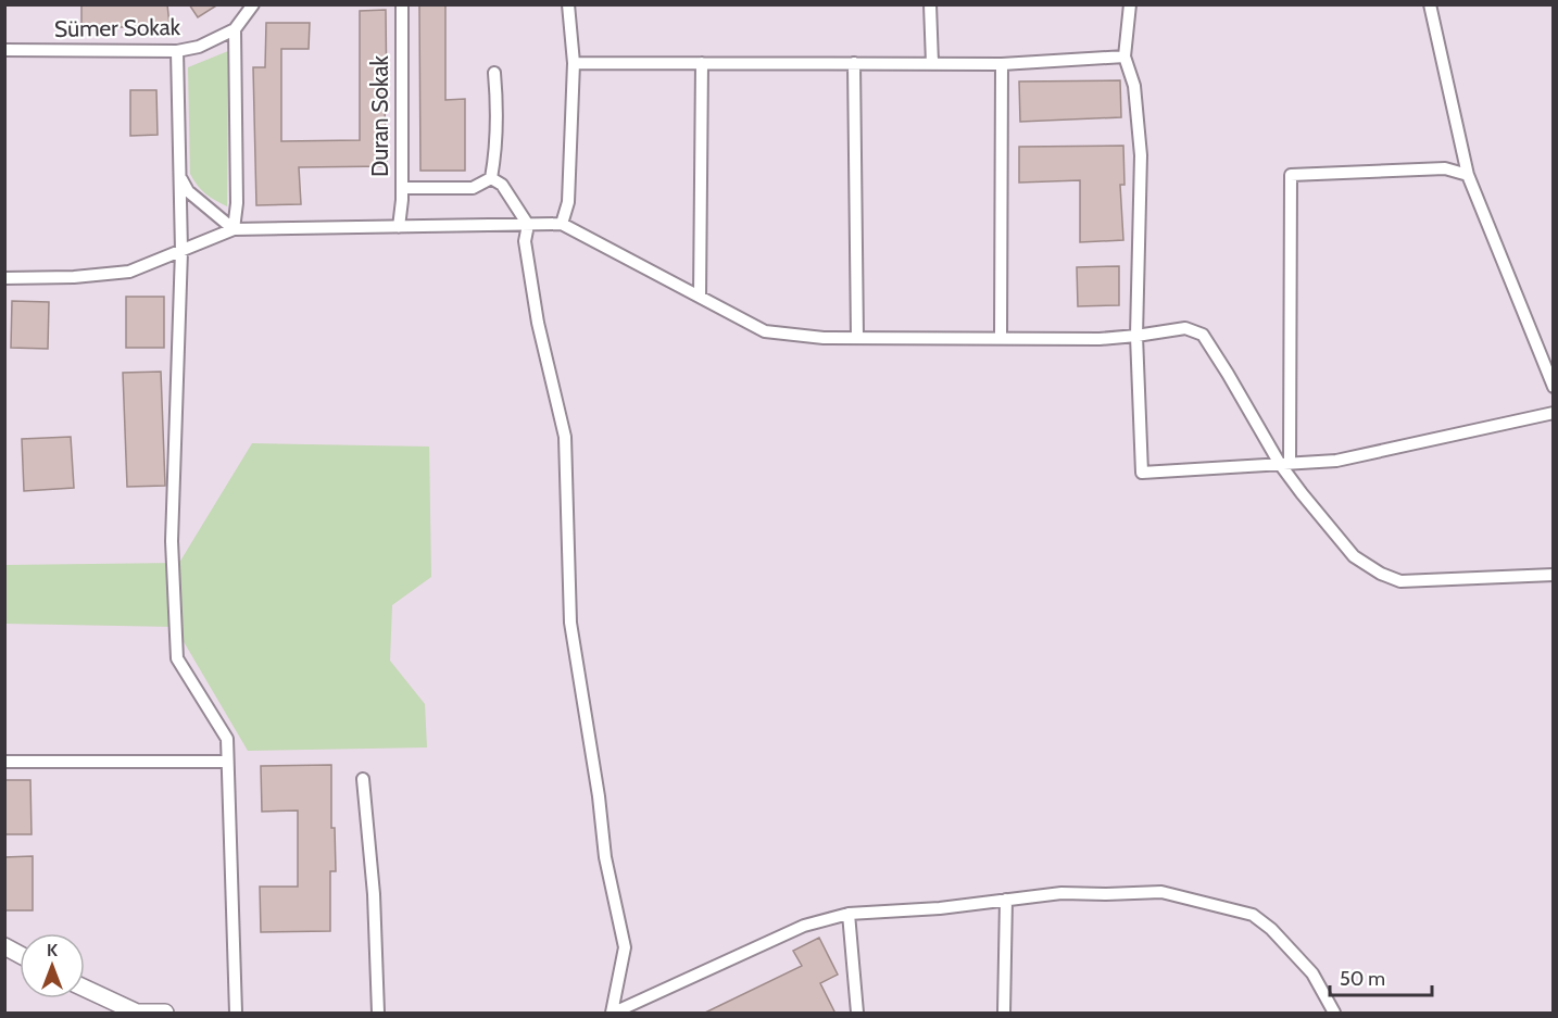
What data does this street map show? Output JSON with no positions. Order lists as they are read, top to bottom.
{
  "streets": {
    "street": ["Sümer Sokak", "Duran Sokak"]
  },
  "scale_bar": "50 m",
  "north": "top"
}
